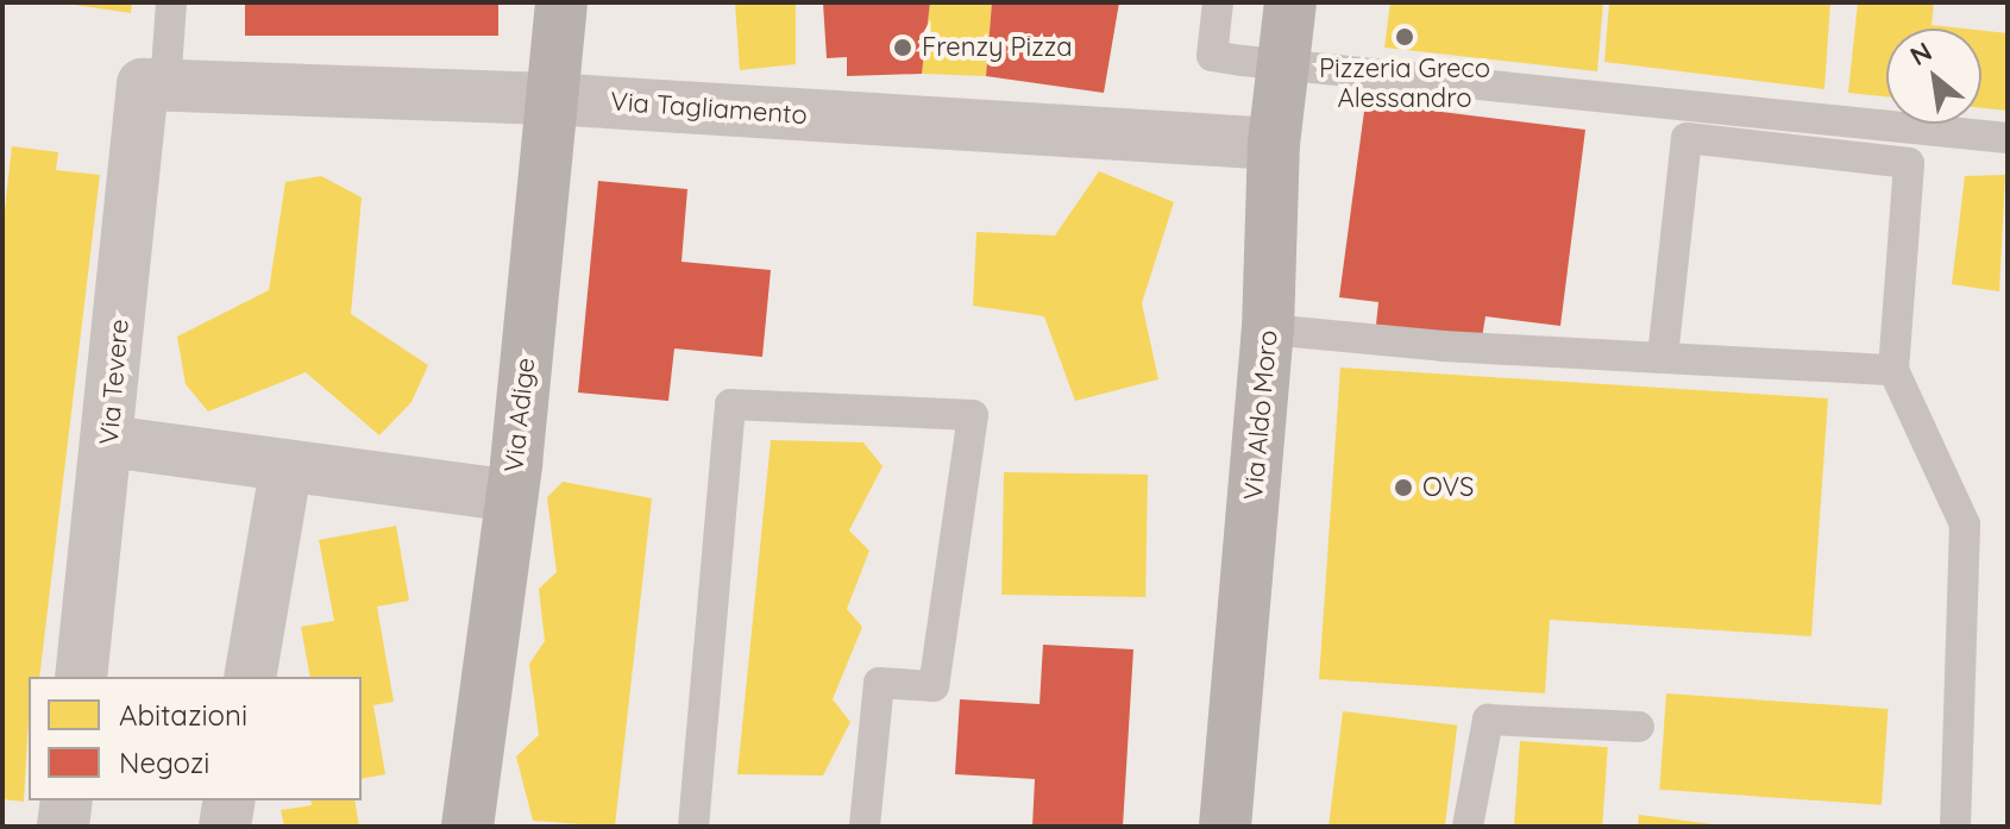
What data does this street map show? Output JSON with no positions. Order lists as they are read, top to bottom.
{
  "streets": {
    "main road": ["Via Adige", "Via Aldo Moro"],
    "street": ["Via Tagliamento", "Via Tevere"]
  },
  "crossings": [
    ["Via Tagliamento", "Via Tevere"],
    ["Via Tagliamento", "Via Adige"],
    ["Via Tagliamento", "Via Aldo Moro"]
  ],
  "places": ["Pizzeria Greco Alessandro", "Frenzy Pizza", "OVS"],
  "legend": ["Abitazioni", "Negozi"],
  "north": "top left"
}
